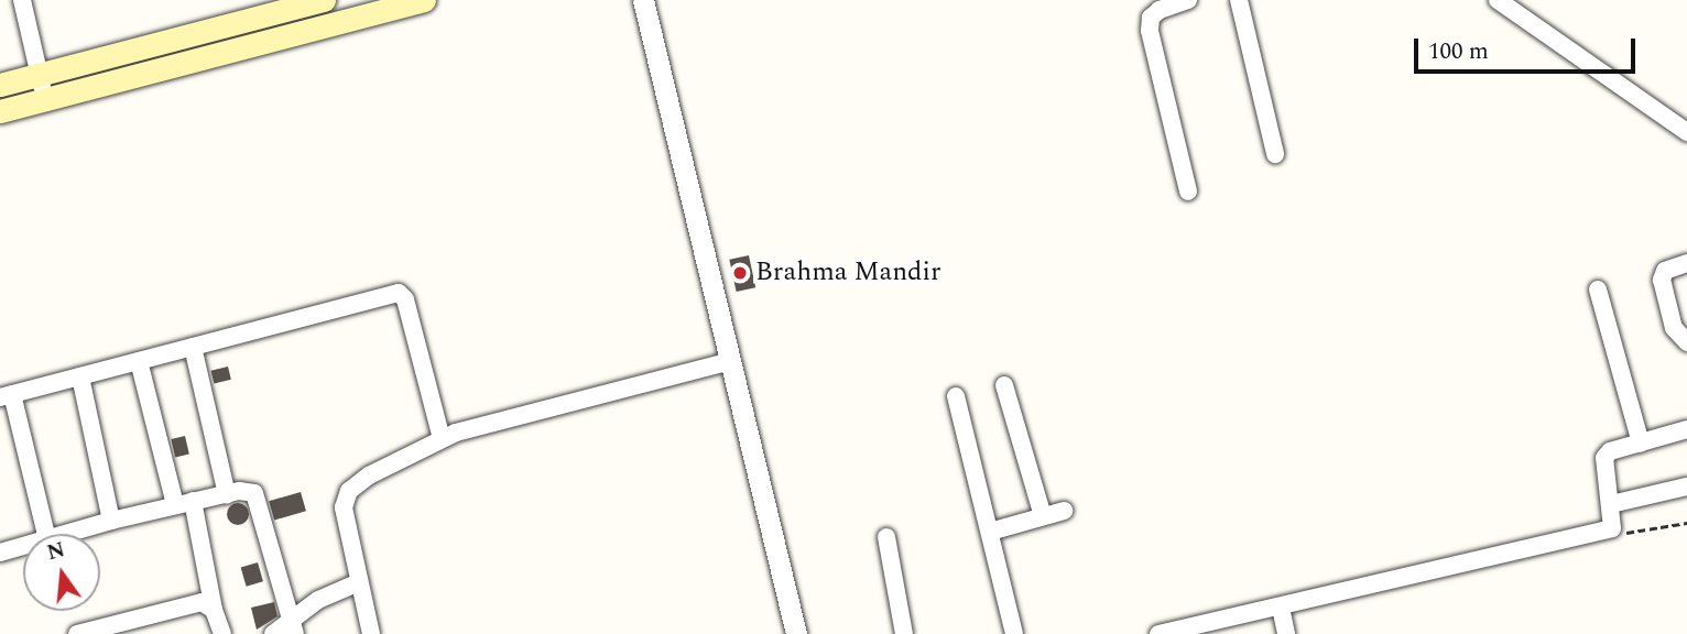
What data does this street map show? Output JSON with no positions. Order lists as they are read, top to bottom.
{
  "places": ["Brahma Mandir"],
  "scale_bar": "100 m",
  "north": "top"
}
